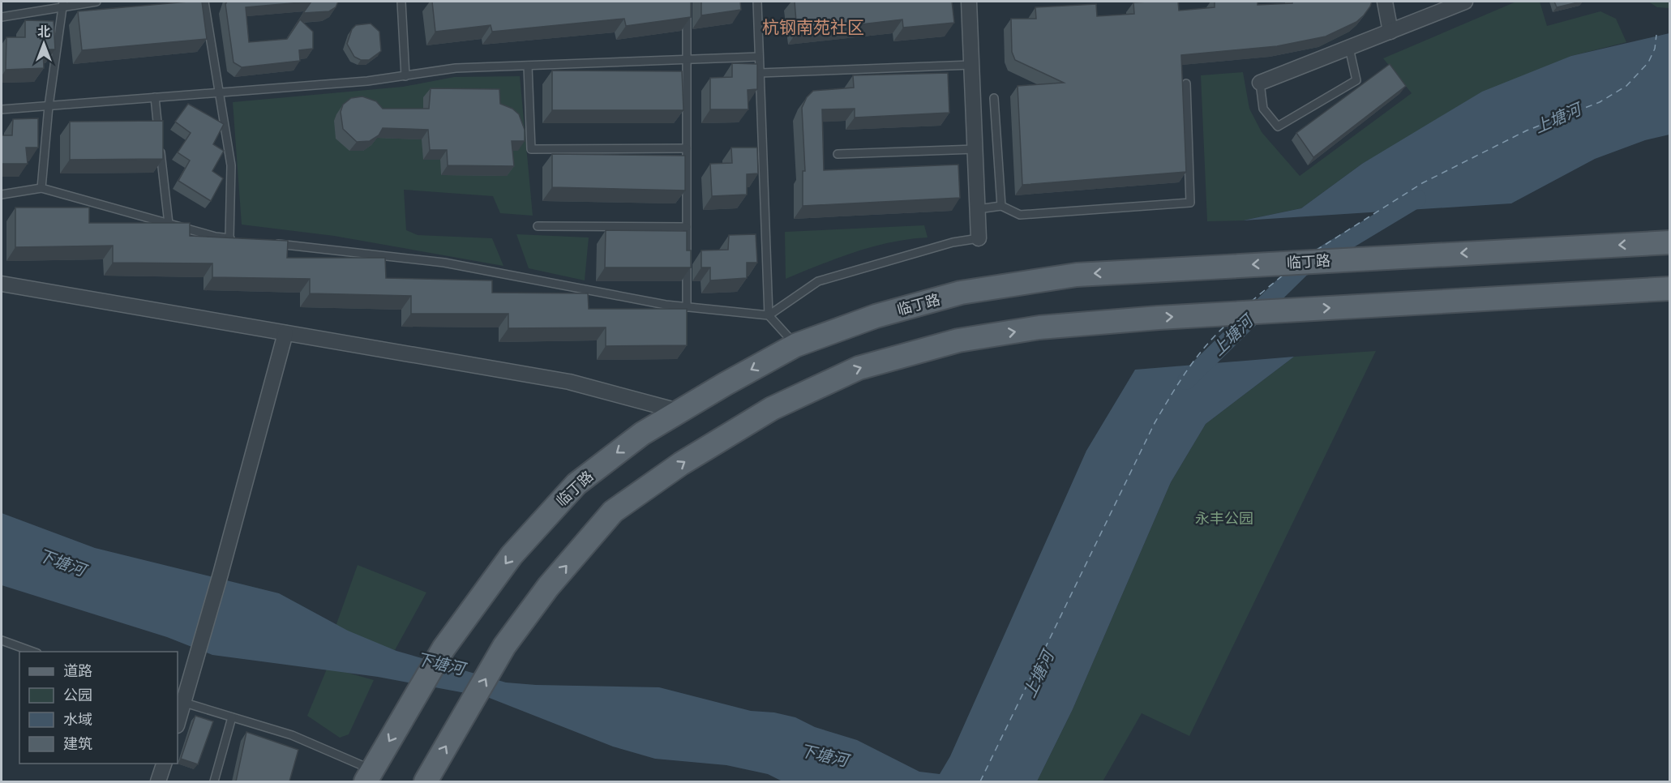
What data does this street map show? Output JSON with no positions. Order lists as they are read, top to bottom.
{
  "streets": {
    "main road": ["临丁路"]
  },
  "districts": ["杭钢南苑社区"],
  "water": ["上塘河", "下塘河"],
  "parks": ["永丰公园"],
  "legend": [
    "道路",
    "公园",
    "水域",
    "建筑"
  ],
  "north": "top"
}
